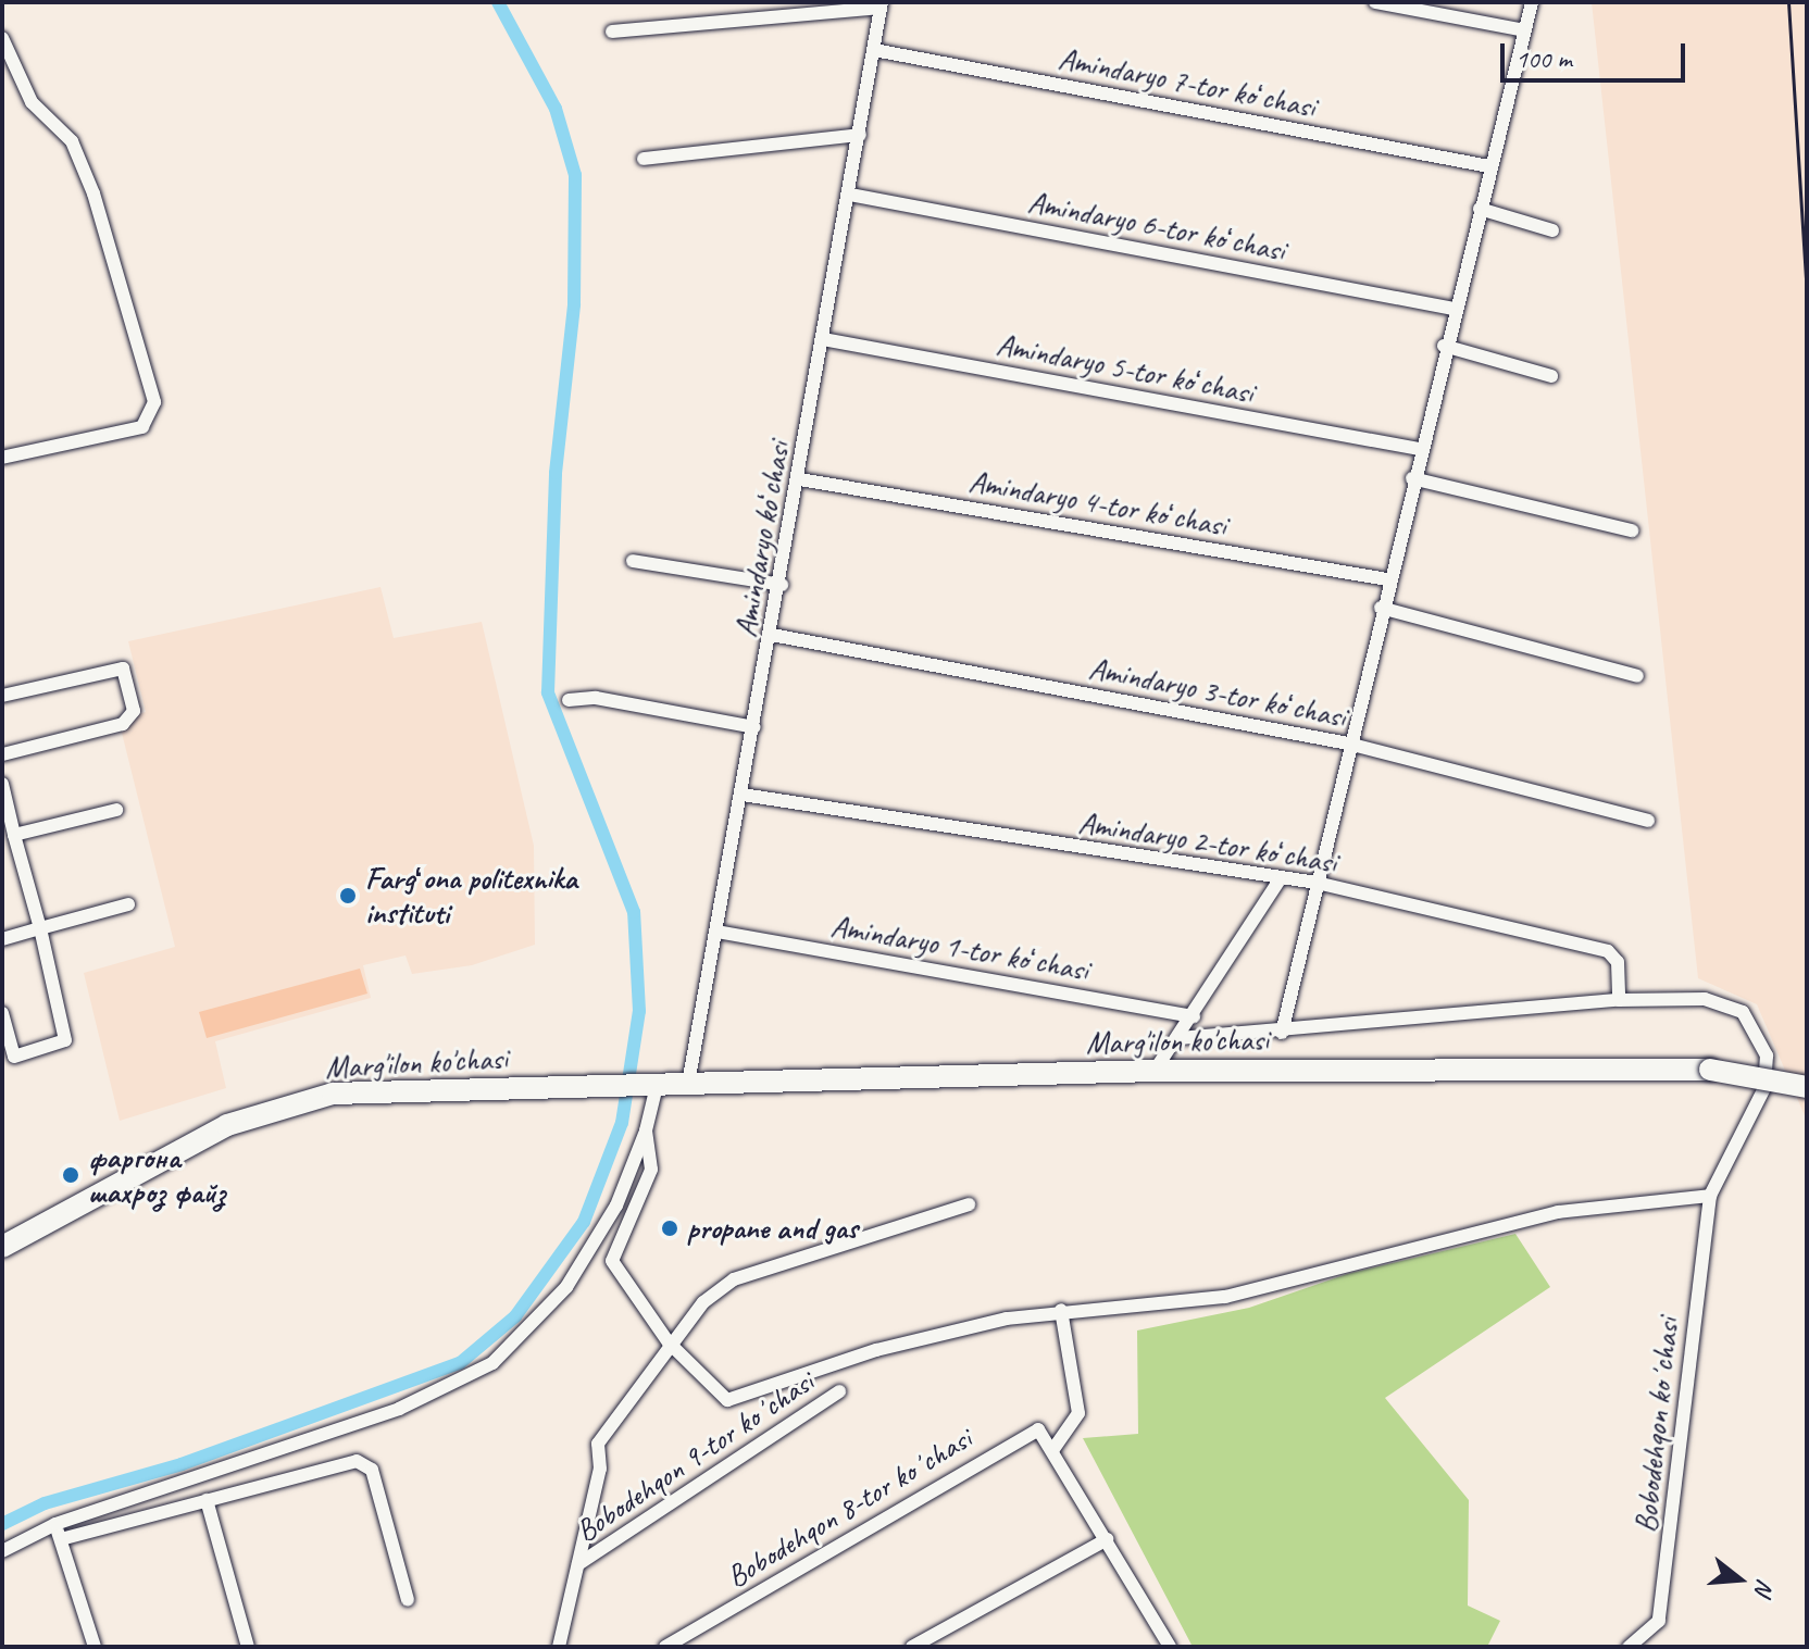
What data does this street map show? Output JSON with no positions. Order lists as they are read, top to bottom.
{
  "streets": {
    "main road": ["Marg'ilon ko'chasi"],
    "street": [
      "Amindaryo 7-tor koʻchasi",
      "Amindaryo 6-tor koʻchasi",
      "Amindaryo 5-tor koʻchasi",
      "Amindaryo 4-tor koʻchasi",
      "Amindaryo koʻchasi",
      "Amindaryo 3-tor koʻchasi",
      "Amindaryo 2-tor koʻchasi",
      "Amindaryo 1-tor koʻchasi",
      "Bobodehqon koʼchasi",
      "Bobodehqon 9-tor koʼchasi",
      "Bobodehqon 8-tor koʼchasi"
    ]
  },
  "crossings": [
    ["Amindaryo 7-tor koʻchasi", "Amindaryo koʻchasi"],
    ["Amindaryo 6-tor koʻchasi", "Amindaryo koʻchasi"],
    ["Amindaryo 5-tor koʻchasi", "Amindaryo koʻchasi"],
    ["Amindaryo 4-tor koʻchasi", "Amindaryo koʻchasi"],
    ["Amindaryo koʻchasi", "Amindaryo 3-tor koʻchasi"],
    ["Amindaryo koʻchasi", "Amindaryo 2-tor koʻchasi"],
    ["Amindaryo koʻchasi", "Amindaryo 1-tor koʻchasi"],
    ["Amindaryo koʻchasi", "Marg'ilon ko'chasi"],
    ["Amindaryo 2-tor koʻchasi", "Bobodehqon koʼchasi"]
  ],
  "places": ["Fargʻona politexnika instituti", "фаргона шахроз файз", "propane and gas"],
  "scale_bar": "100 m",
  "north": "right"
}
